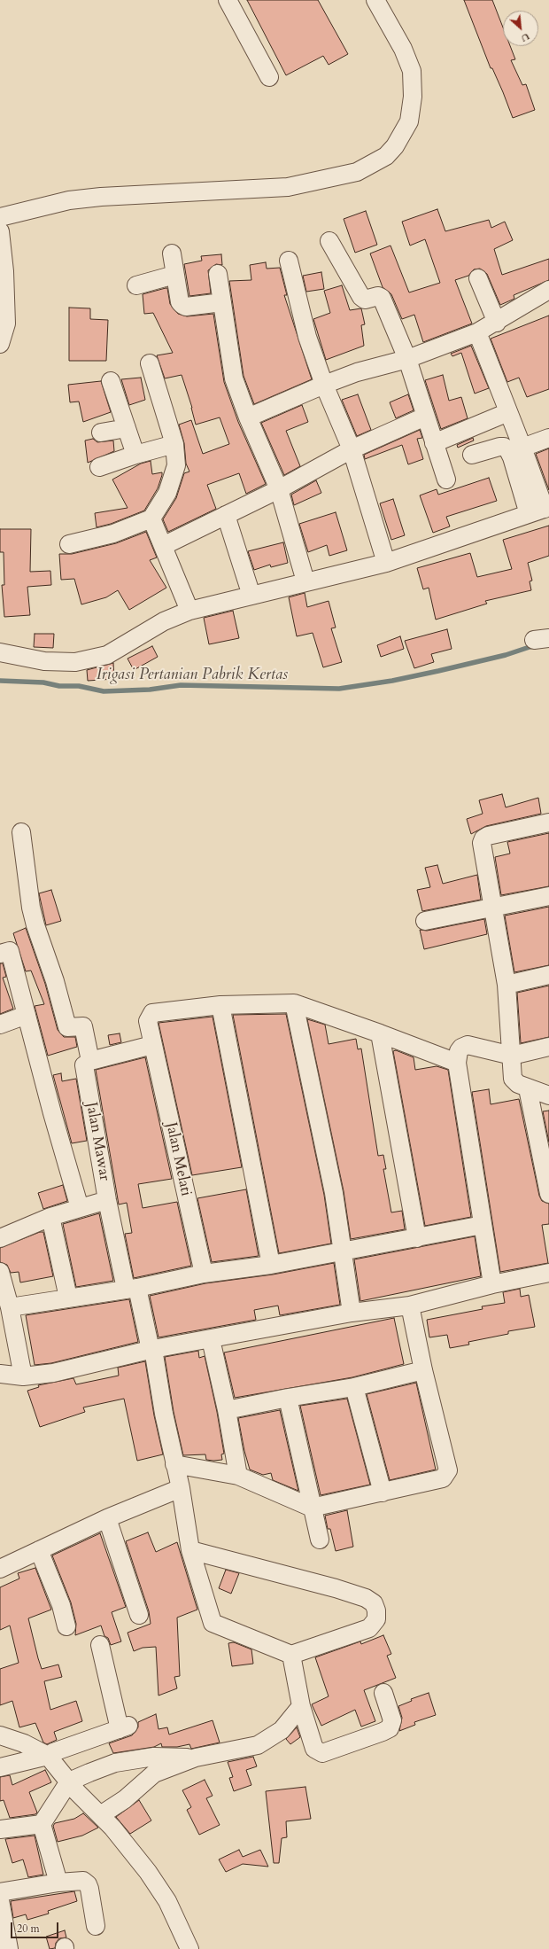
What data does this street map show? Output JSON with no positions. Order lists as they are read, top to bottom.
{
  "streets": {
    "street": ["Jalan Mawar", "Jalan Melati"]
  },
  "water": ["Irigasi Pertanian Pabrik Kertas"],
  "scale_bar": "20 m",
  "north": "bottom right"
}
